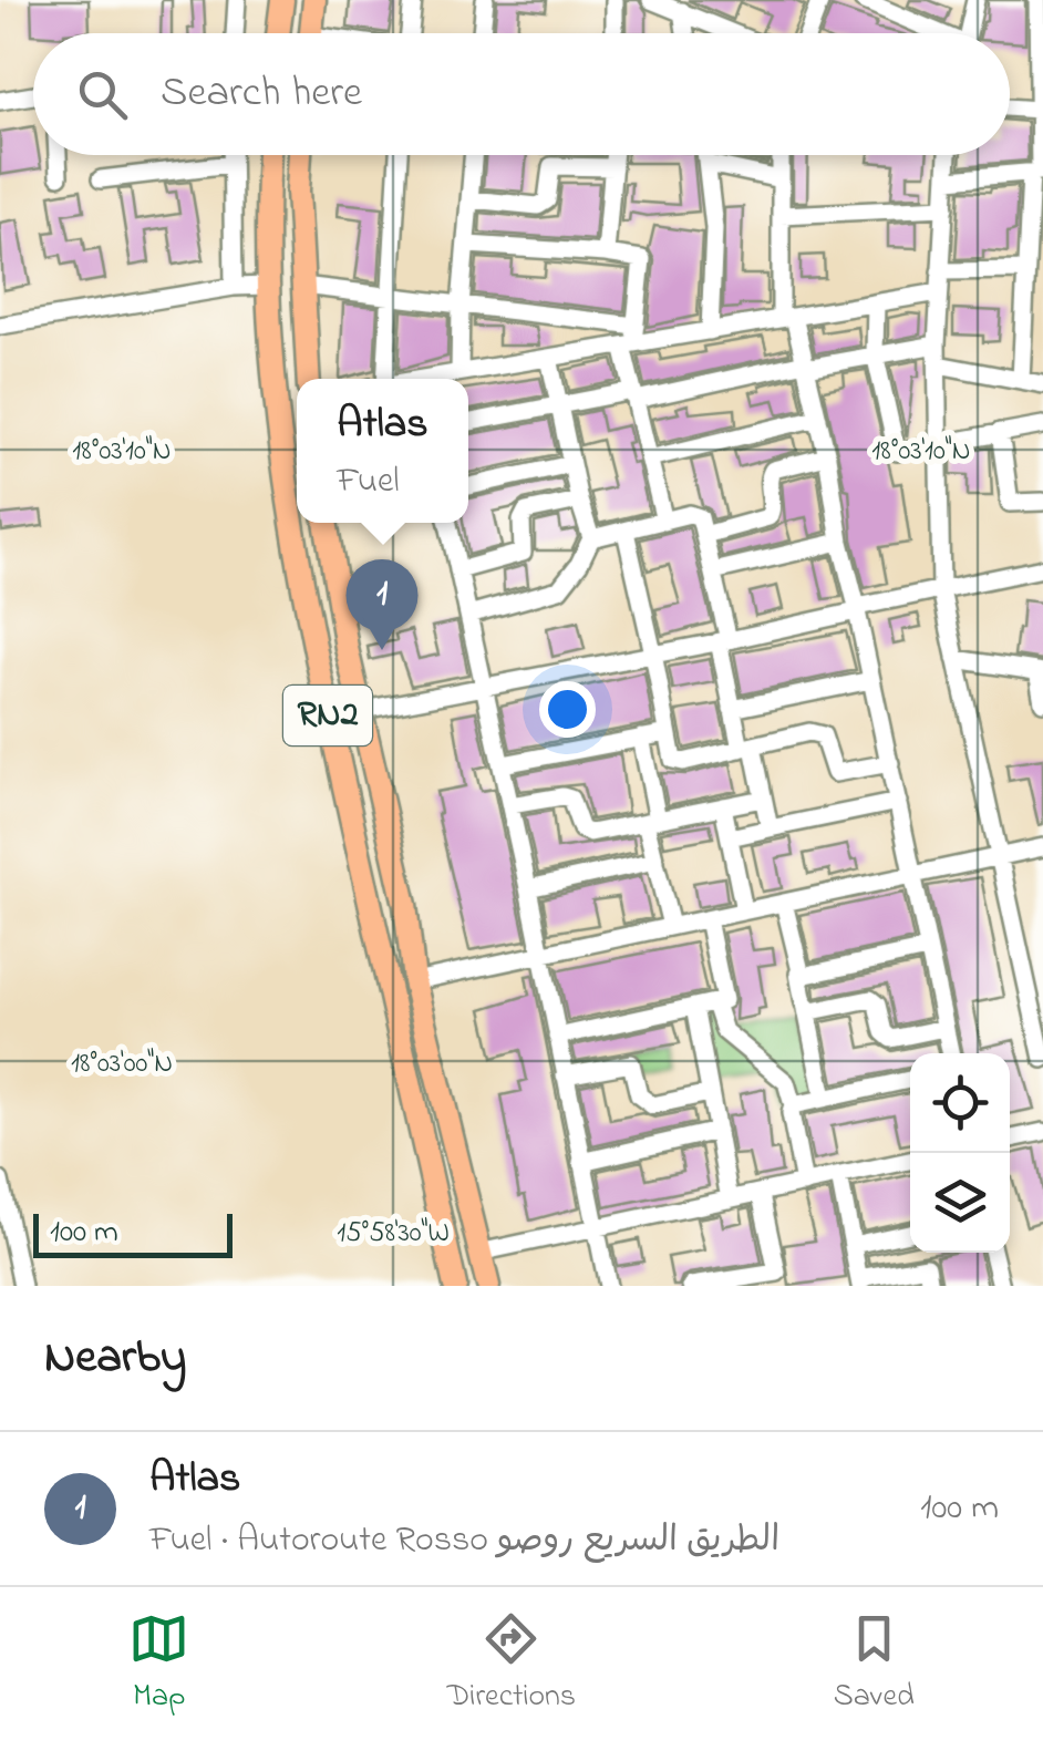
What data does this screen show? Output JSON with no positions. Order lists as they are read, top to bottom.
{
  "streets": {
    "highway": ["RN2"]
  },
  "scale_bar": "100 m",
  "page": {
    "search": "Search here",
    "popup": ["Atlas", "Fuel"],
    "pins": "1",
    "scale": "100 m",
    "heading": "Nearby",
    "list": [
      {
        "mark": "1",
        "name": "Atlas",
        "note": "Fuel · Autoroute Rosso الطريق السريع روصو",
        "value": "100 m"
      }
    ],
    "nav": ["Map", "Directions", "Saved"]
  },
  "coordinates": ["18°03'10\"N", "18°03'00\"N", "15°58'30\"W"]
}
